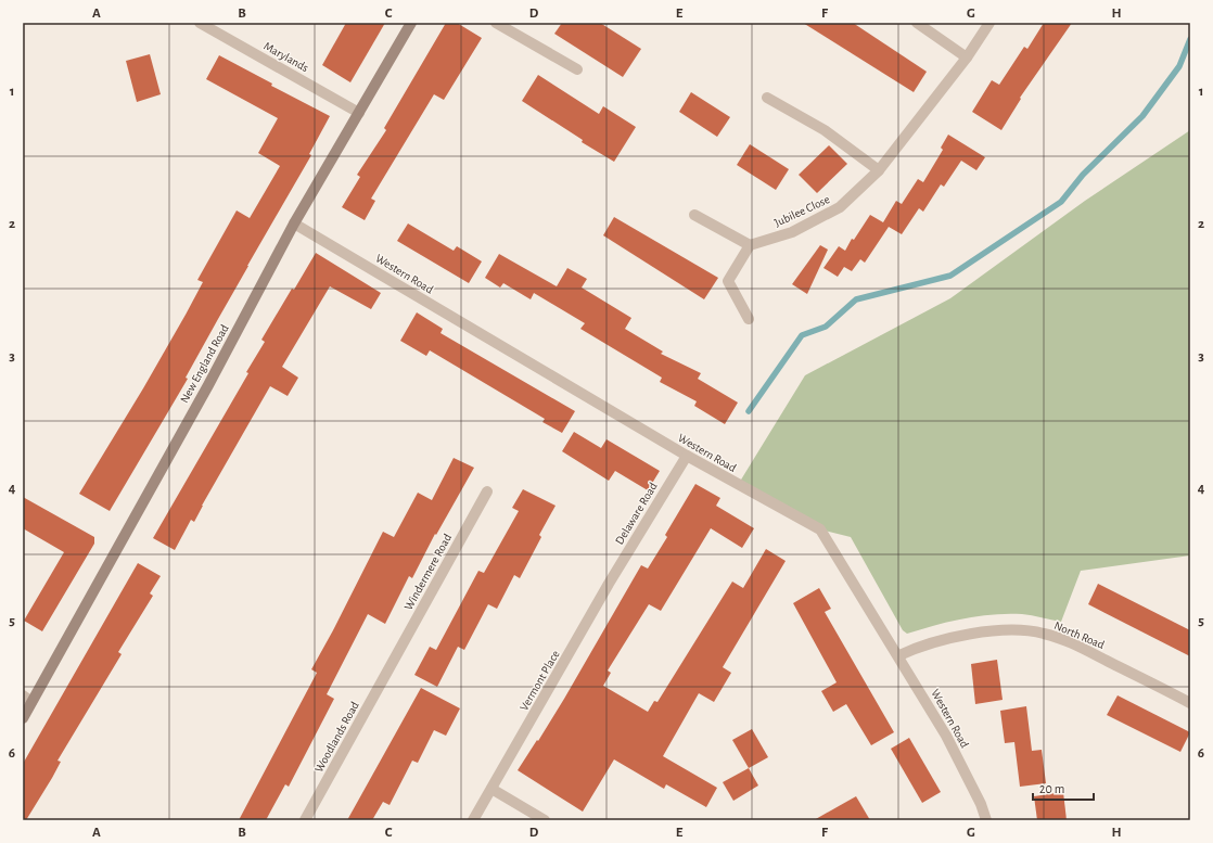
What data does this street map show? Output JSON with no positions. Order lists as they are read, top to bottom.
{
  "streets": {
    "street": [
      "Marylands",
      "Jubilee Close",
      "Western Road",
      "New England Road",
      "Delaware Road",
      "Windermere Road",
      "North Road",
      "Vermont Place",
      "Woodlands Road"
    ]
  },
  "crossings": [
    ["Marylands", "New England Road"],
    ["Western Road", "New England Road"],
    ["Western Road", "Delaware Road"],
    ["Western Road", "North Road"],
    ["Delaware Road", "Vermont Place"],
    ["Windermere Road", "Woodlands Road"]
  ],
  "scale_bar": "20 m",
  "grid": {
    "columns": [
      "A",
      "B",
      "C",
      "D",
      "E",
      "F",
      "G",
      "H"
    ],
    "rows": [
      "1",
      "2",
      "3",
      "4",
      "5",
      "6"
    ]
  }
}
